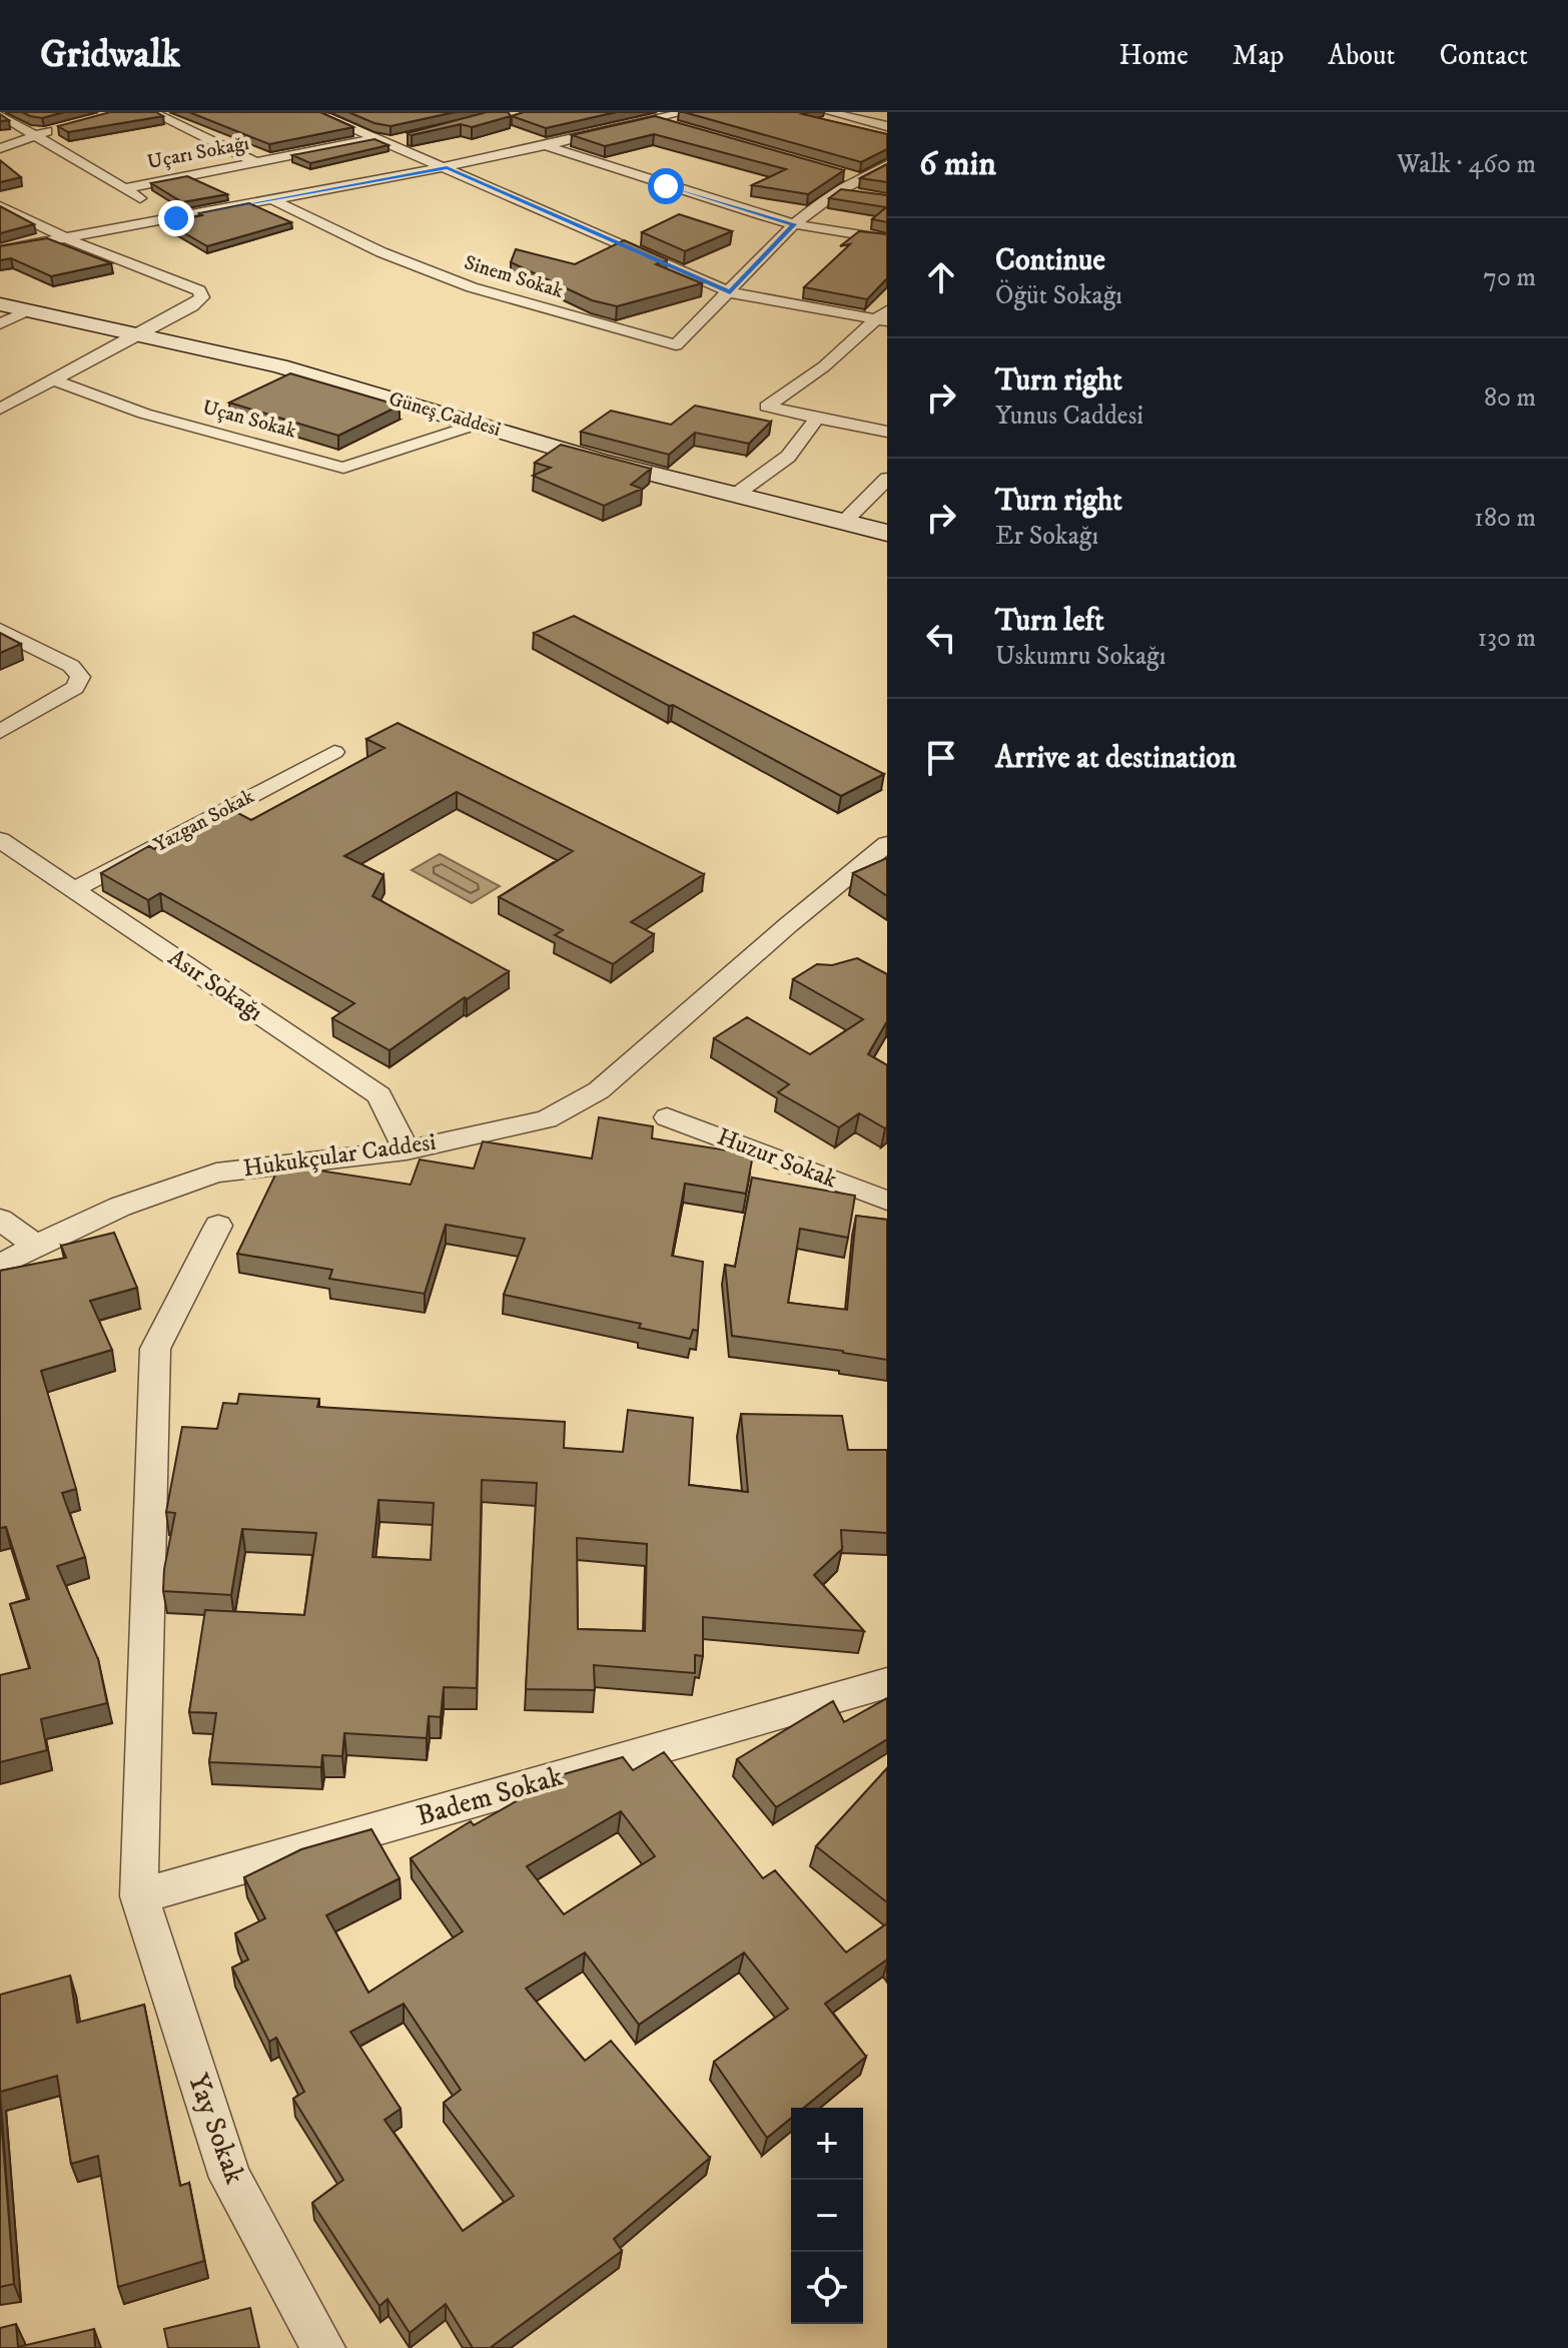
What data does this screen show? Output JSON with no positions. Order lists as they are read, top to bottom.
{
  "streets": {
    "main road": ["Güneş Caddesi"],
    "street": [
      "Uçarı Sokağı",
      "Sinem Sokak",
      "Uçan Sokak",
      "Yazgan Sokak",
      "Asır Sokağı",
      "Hukukçular Caddesi",
      "Huzur Sokak",
      "Badem Sokak",
      "Yay Sokak"
    ]
  },
  "crossings": [
    ["Güneş Caddesi", "Uçan Sokak"],
    ["Yazgan Sokak", "Asır Sokağı"],
    ["Asır Sokağı", "Hukukçular Caddesi"],
    ["Badem Sokak", "Yay Sokak"]
  ],
  "page": {
    "header": "Gridwalk",
    "nav": [
      "Home",
      "Map",
      "About",
      "Contact"
    ],
    "heading": ["6 min", "Walk · 460 m"],
    "list": [
      ["Continue", "Öğüt Sokağı", "70 m"],
      ["Turn right", "Yunus Caddesi", "80 m"],
      ["Turn right", "Er Sokağı", "180 m"],
      ["Turn left", "Uskumru Sokağı", "130 m"],
      "Arrive at destination"
    ],
    "map_buttons": ["+", "−"]
  }
}
